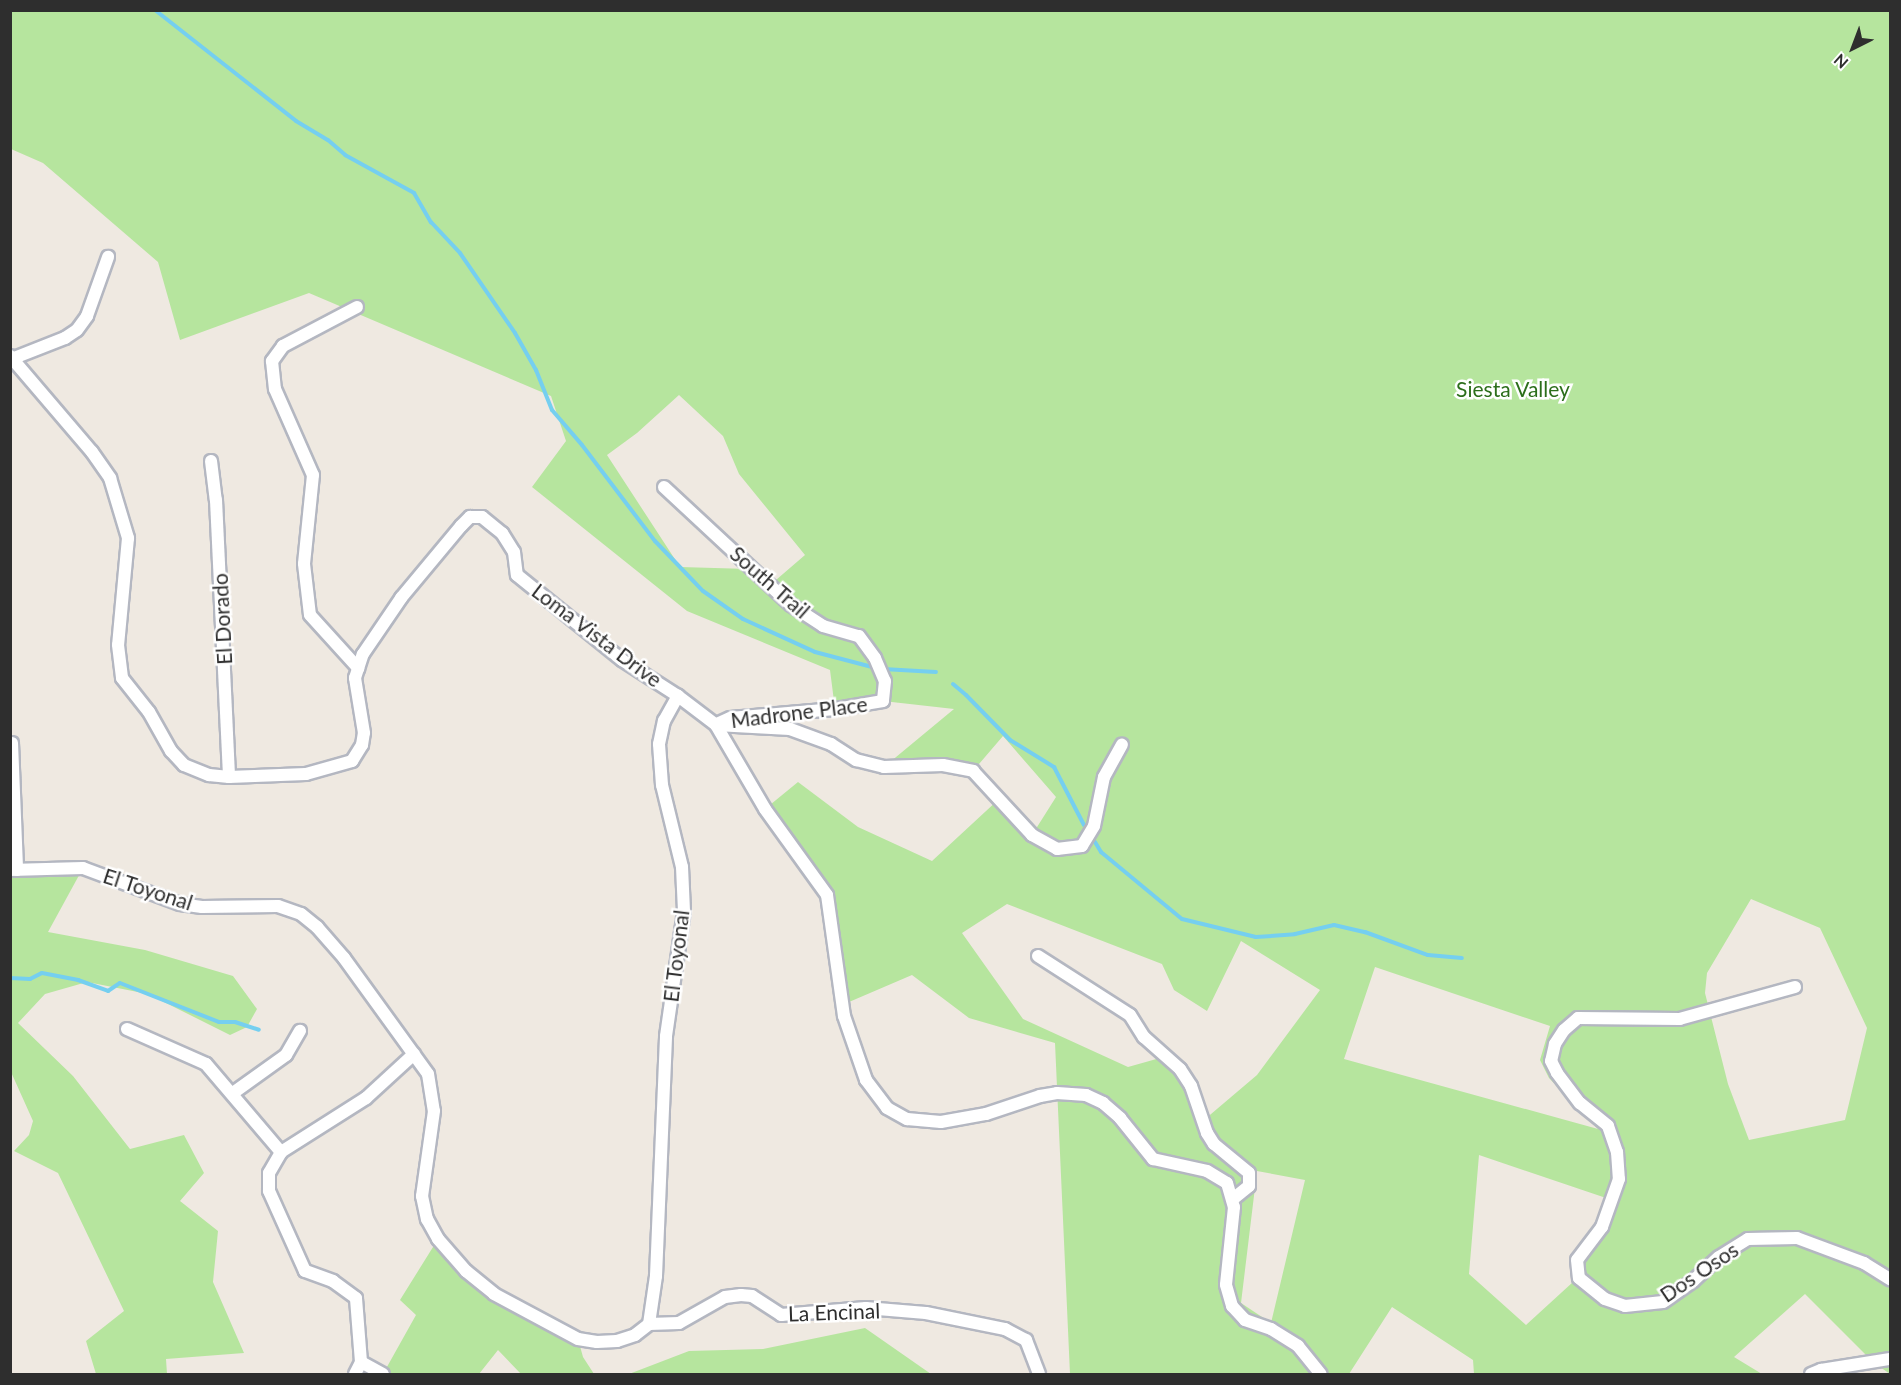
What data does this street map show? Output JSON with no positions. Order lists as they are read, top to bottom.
{
  "streets": {
    "street": [
      "South Trail",
      "El Dorado",
      "Loma Vista Drive",
      "Madrone Place",
      "El Toyonal",
      "Dos Osos",
      "La Encinal"
    ]
  },
  "crossings": [
    ["South Trail", "Madrone Place"],
    ["El Dorado", "Loma Vista Drive"],
    ["Loma Vista Drive", "El Toyonal"],
    ["El Toyonal", "La Encinal"]
  ],
  "parks": ["Siesta Valley"],
  "north": "bottom left"
}
